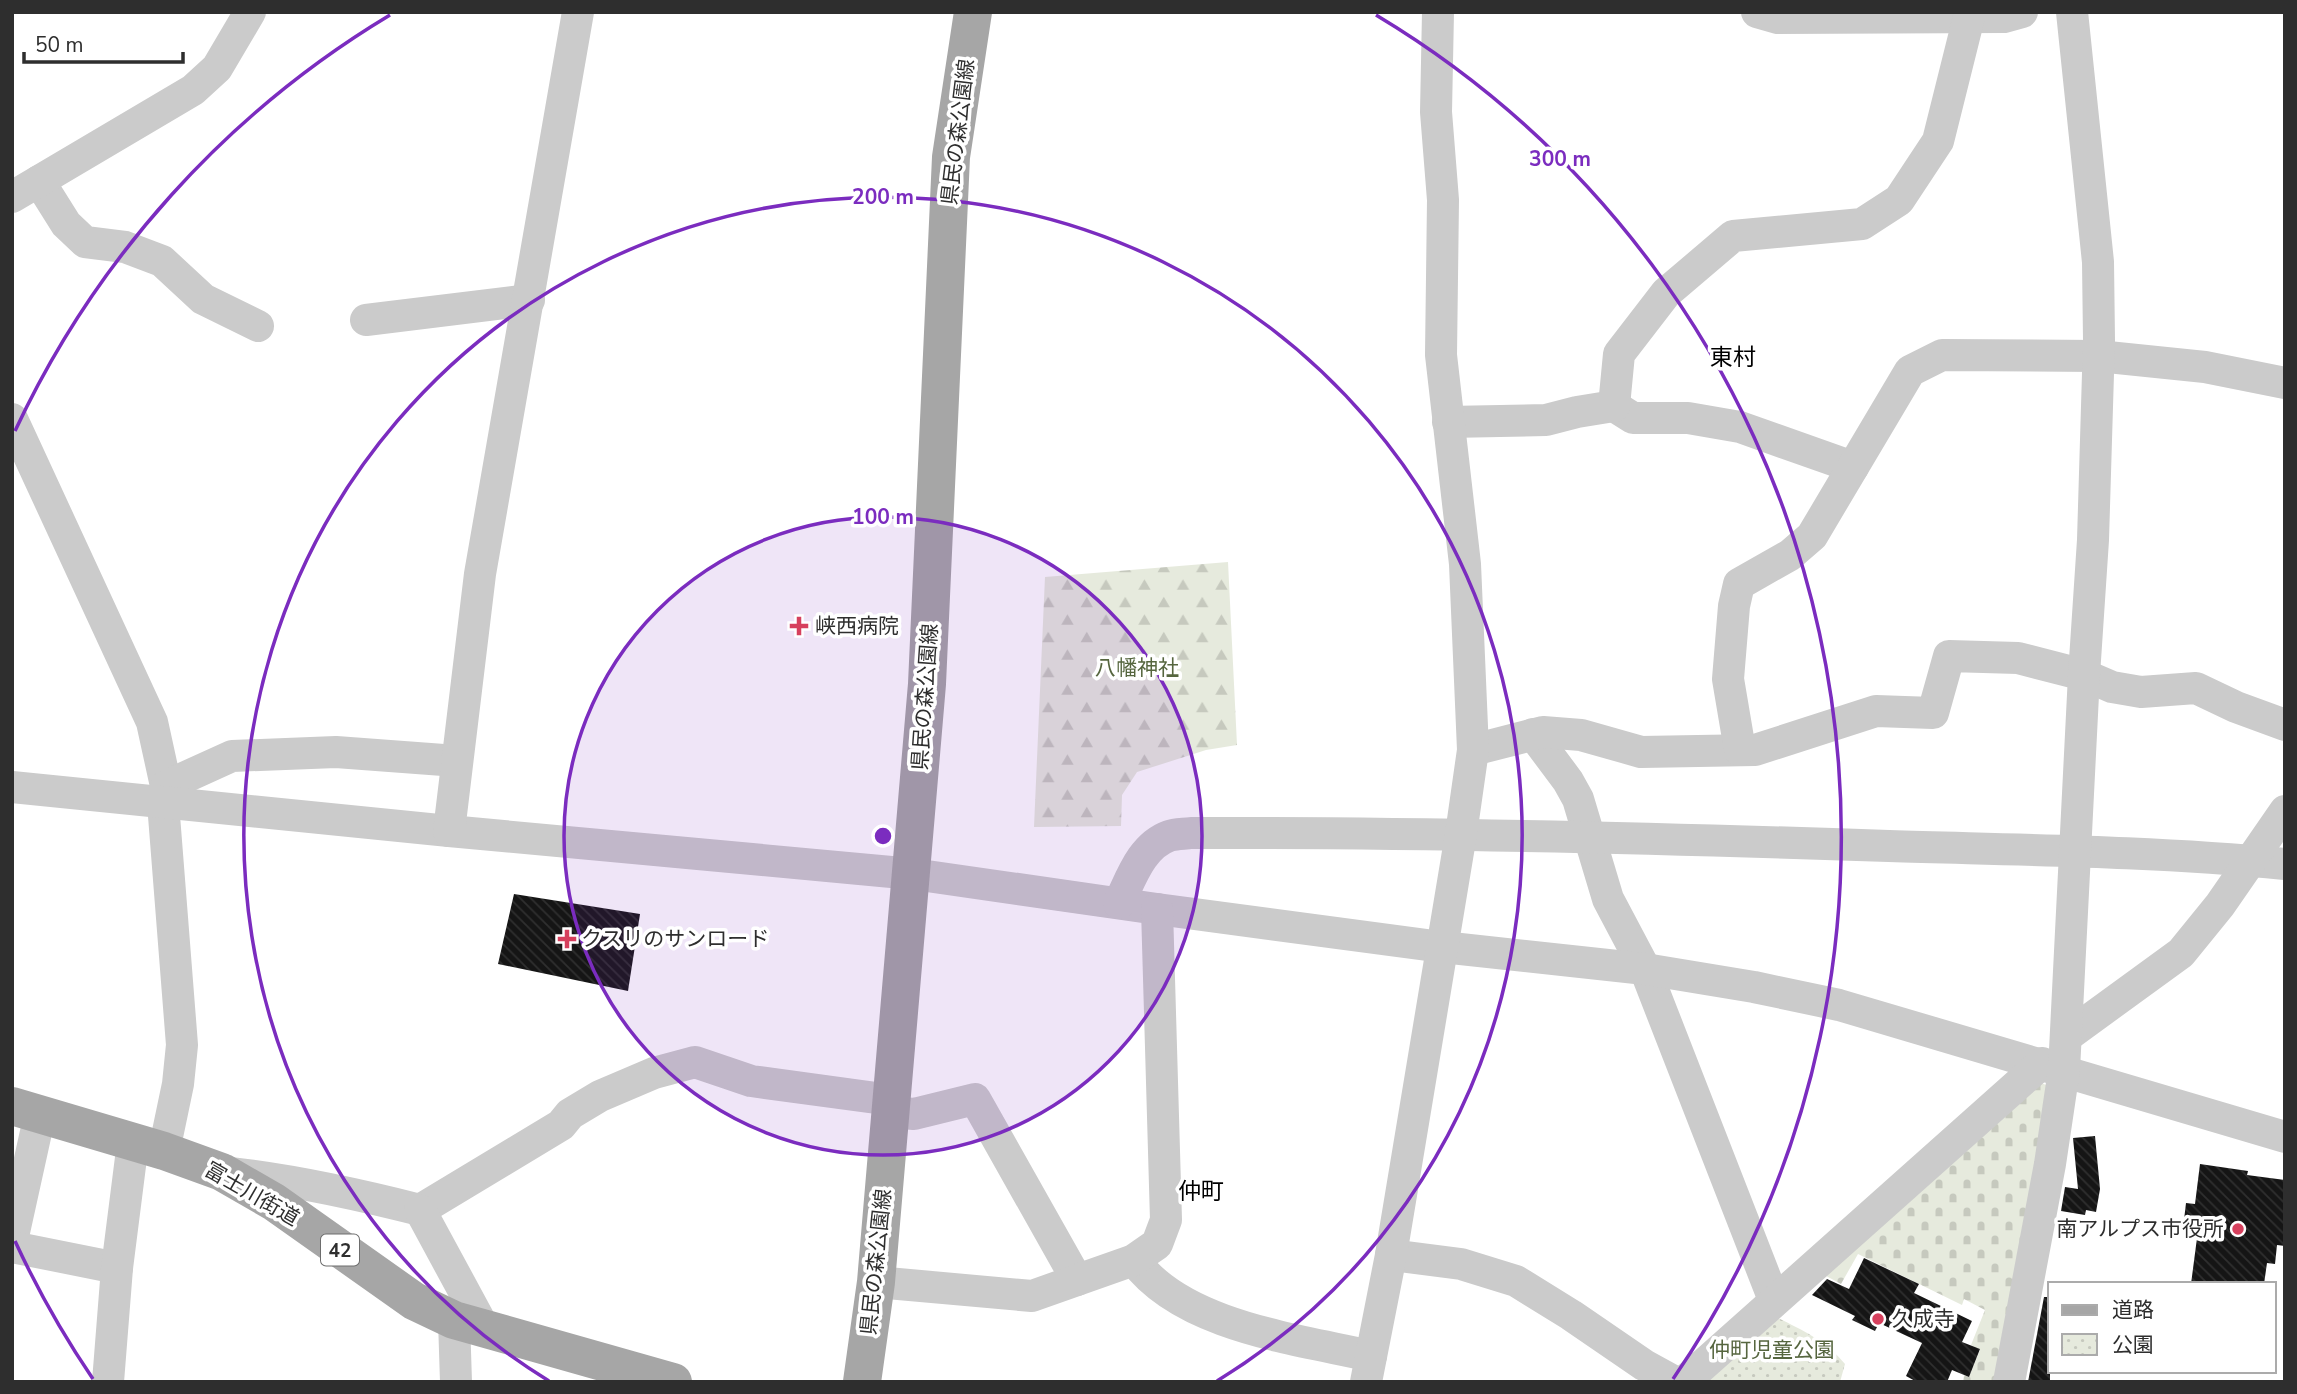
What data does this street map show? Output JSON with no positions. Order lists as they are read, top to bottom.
{
  "streets": {
    "main road": ["県民の森公園線", "富士川街道", "42"]
  },
  "districts": ["東村", "仲町"],
  "parks": ["八幡神社", "仲町児童公園"],
  "places": {
    "health": ["峡西病院", "クスリのサンロード"],
    "other": ["南アルプス市役所", "久成寺"]
  },
  "legend": ["道路", "公園"],
  "scale_bar": "50 m",
  "rings": ["300 m", "200 m", "100 m"]
}
